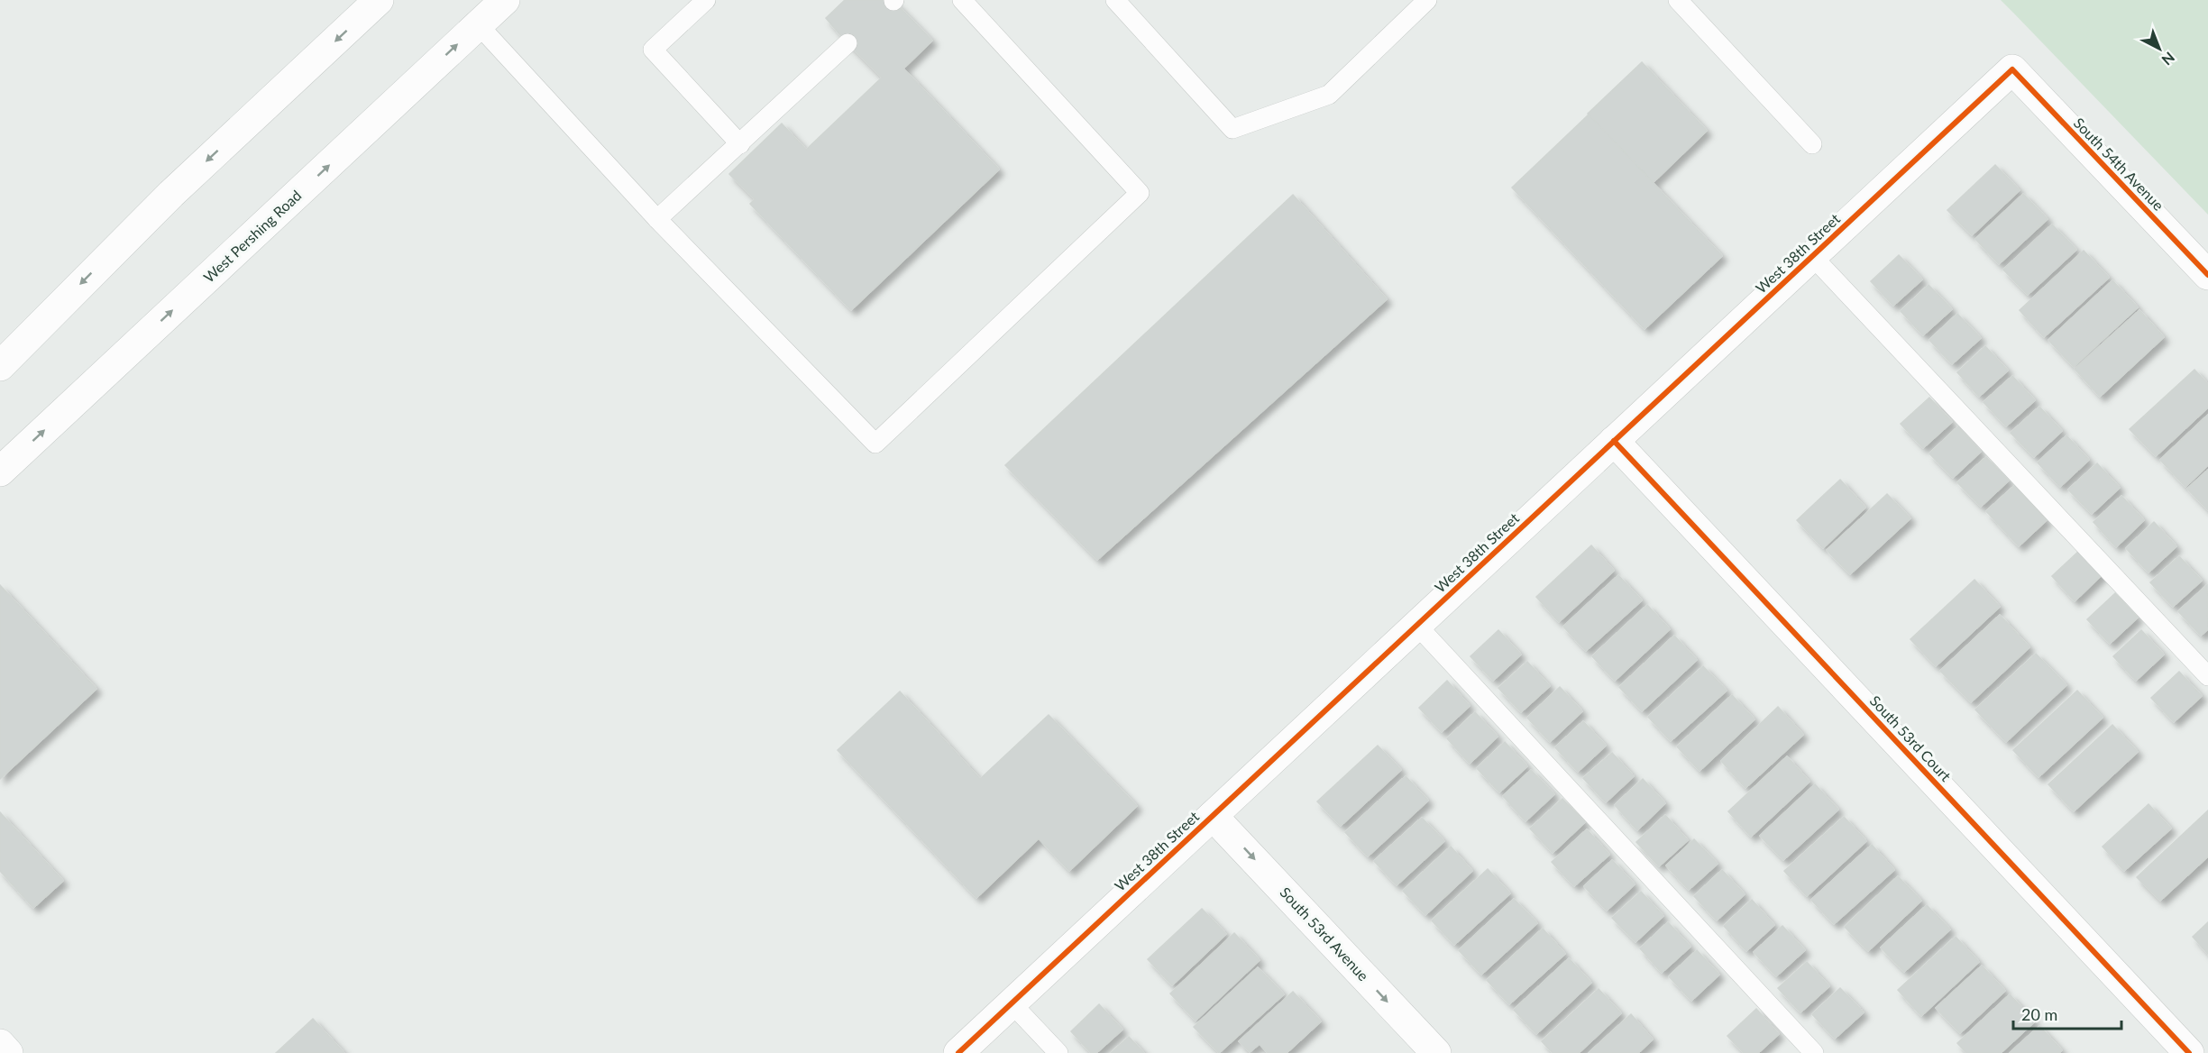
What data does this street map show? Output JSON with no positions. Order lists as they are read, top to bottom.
{
  "streets": {
    "street": [
      "South 54th Avenue",
      "West Pershing Road",
      "West 38th Street",
      "South 53rd Court",
      "South 53rd Avenue"
    ]
  },
  "crossings": [
    ["South 54th Avenue", "West 38th Street"],
    ["West 38th Street", "South 53rd Court"],
    ["West 38th Street", "South 53rd Avenue"]
  ],
  "one_way": ["South 53rd Avenue"],
  "scale_bar": "20 m",
  "north": "bottom right"
}
